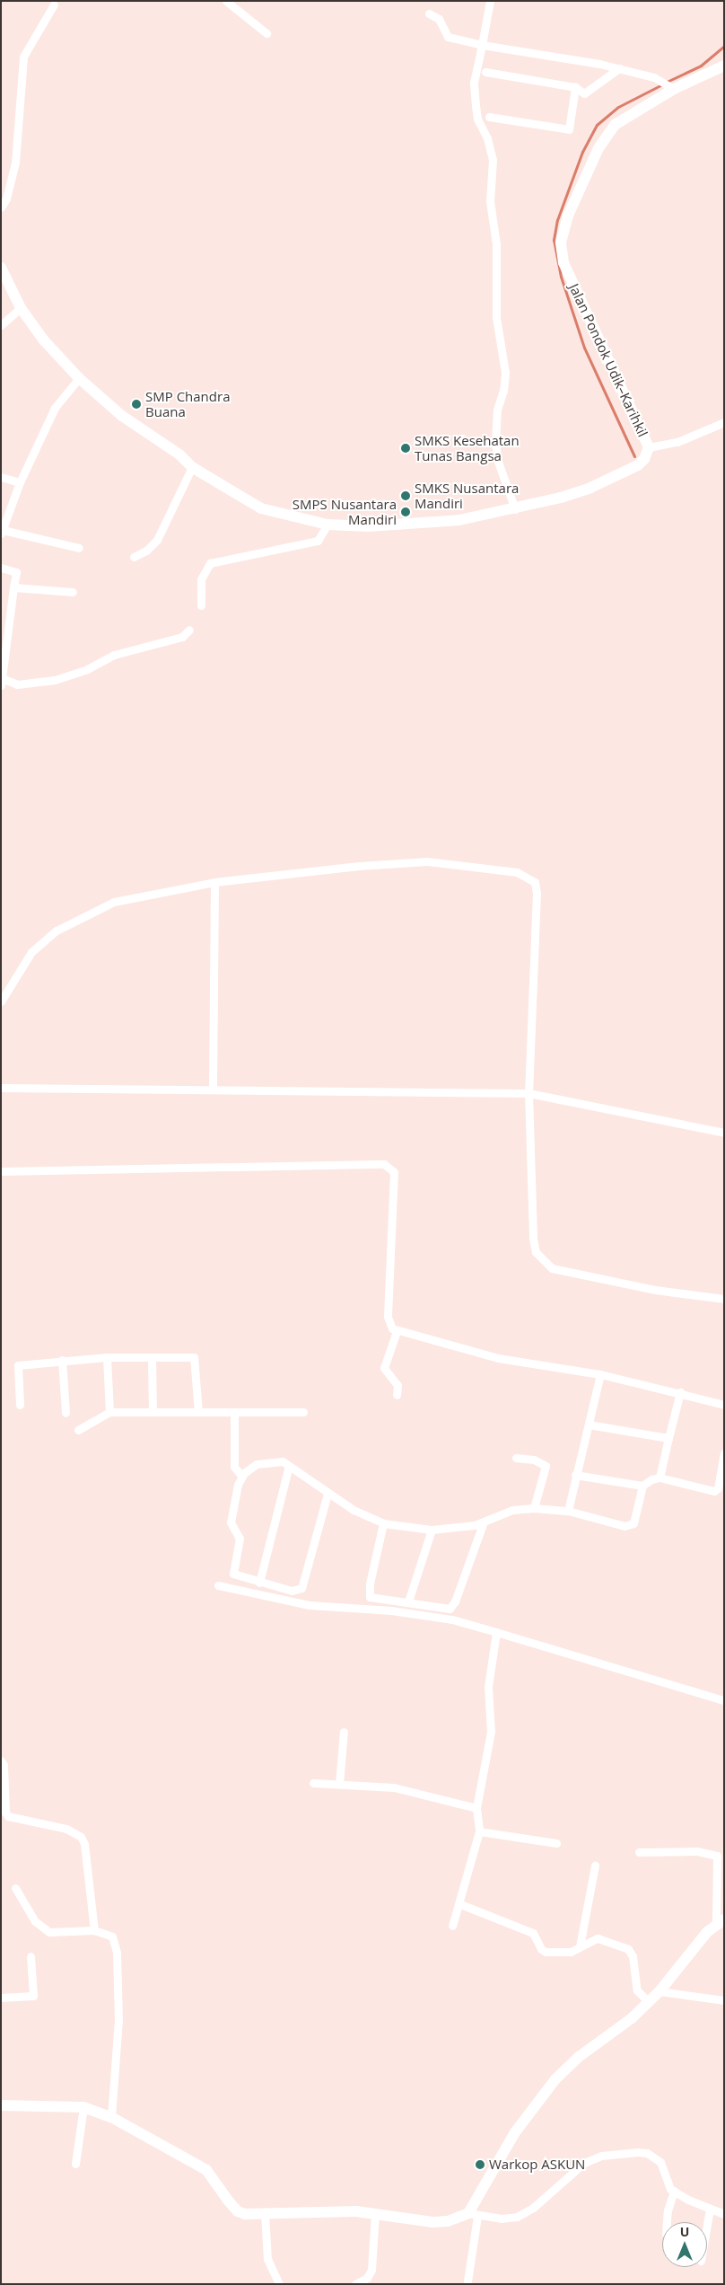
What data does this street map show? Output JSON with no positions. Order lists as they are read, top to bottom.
{
  "streets": {
    "street": ["Jalan Pondok Udik–Karihkil"]
  },
  "places": [
    "SMP Chandra Buana",
    "SMKS Kesehatan Tunas Bangsa",
    "SMKS Nusantara Mandiri",
    "SMPS Nusantara Mandiri",
    "Warkop ASKUN"
  ],
  "north": "top"
}
